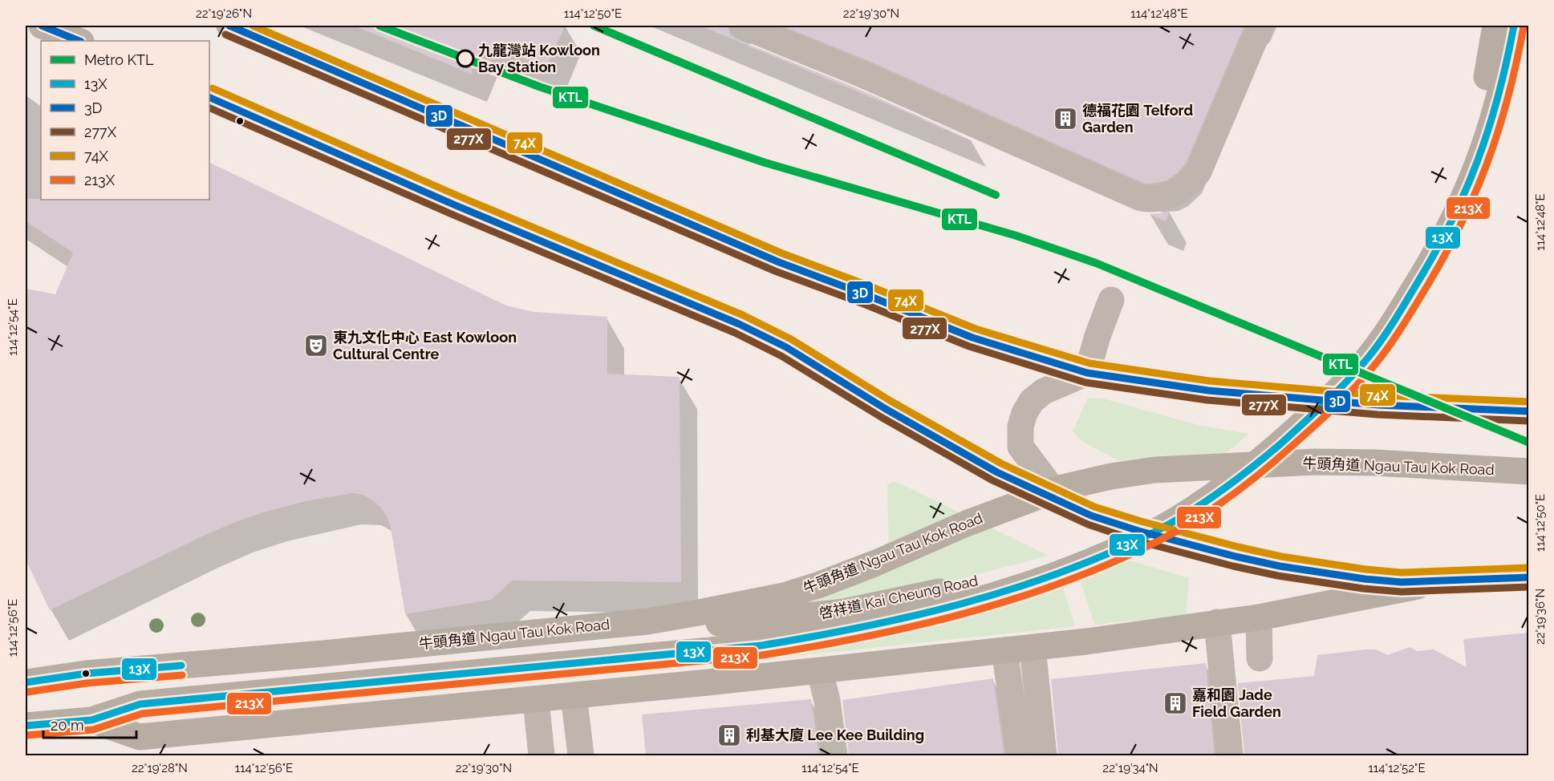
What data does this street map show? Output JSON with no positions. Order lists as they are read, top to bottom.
{
  "streets": {
    "main road": ["牛頭角道 Ngau Tau Kok Road", "啓祥道 Kai Cheung Road"]
  },
  "crossings": [
    ["牛頭角道 Ngau Tau Kok Road", "啓祥道 Kai Cheung Road"]
  ],
  "places": {
    "other": ["九龍灣站 Kowloon Bay Station"],
    "building": ["德福花園 Telford Garden", "嘉和園 Jade Field Garden", "利基大廈 Lee Kee Building"],
    "theatre": ["東九文化中心 East Kowloon Cultural Centre"]
  },
  "lines": [
    "metro line KTL",
    "transit line 13X",
    "transit line 3D",
    "transit line 74X",
    "transit line 213X",
    "transit line 277X"
  ],
  "legend": [
    "Metro KTL",
    "13X",
    "3D",
    "277X",
    "74X",
    "213X"
  ],
  "scale_bar": "20 m",
  "coordinates": [
    "22°19'26\"N",
    "114°12'50\"E",
    "22°19'30\"N",
    "114°12'48\"E",
    "114°12'54\"E",
    "22°19'36\"N",
    "114°12'56\"E",
    "22°19'28\"N",
    "22°19'34\"N",
    "114°12'52\"E"
  ]
}
